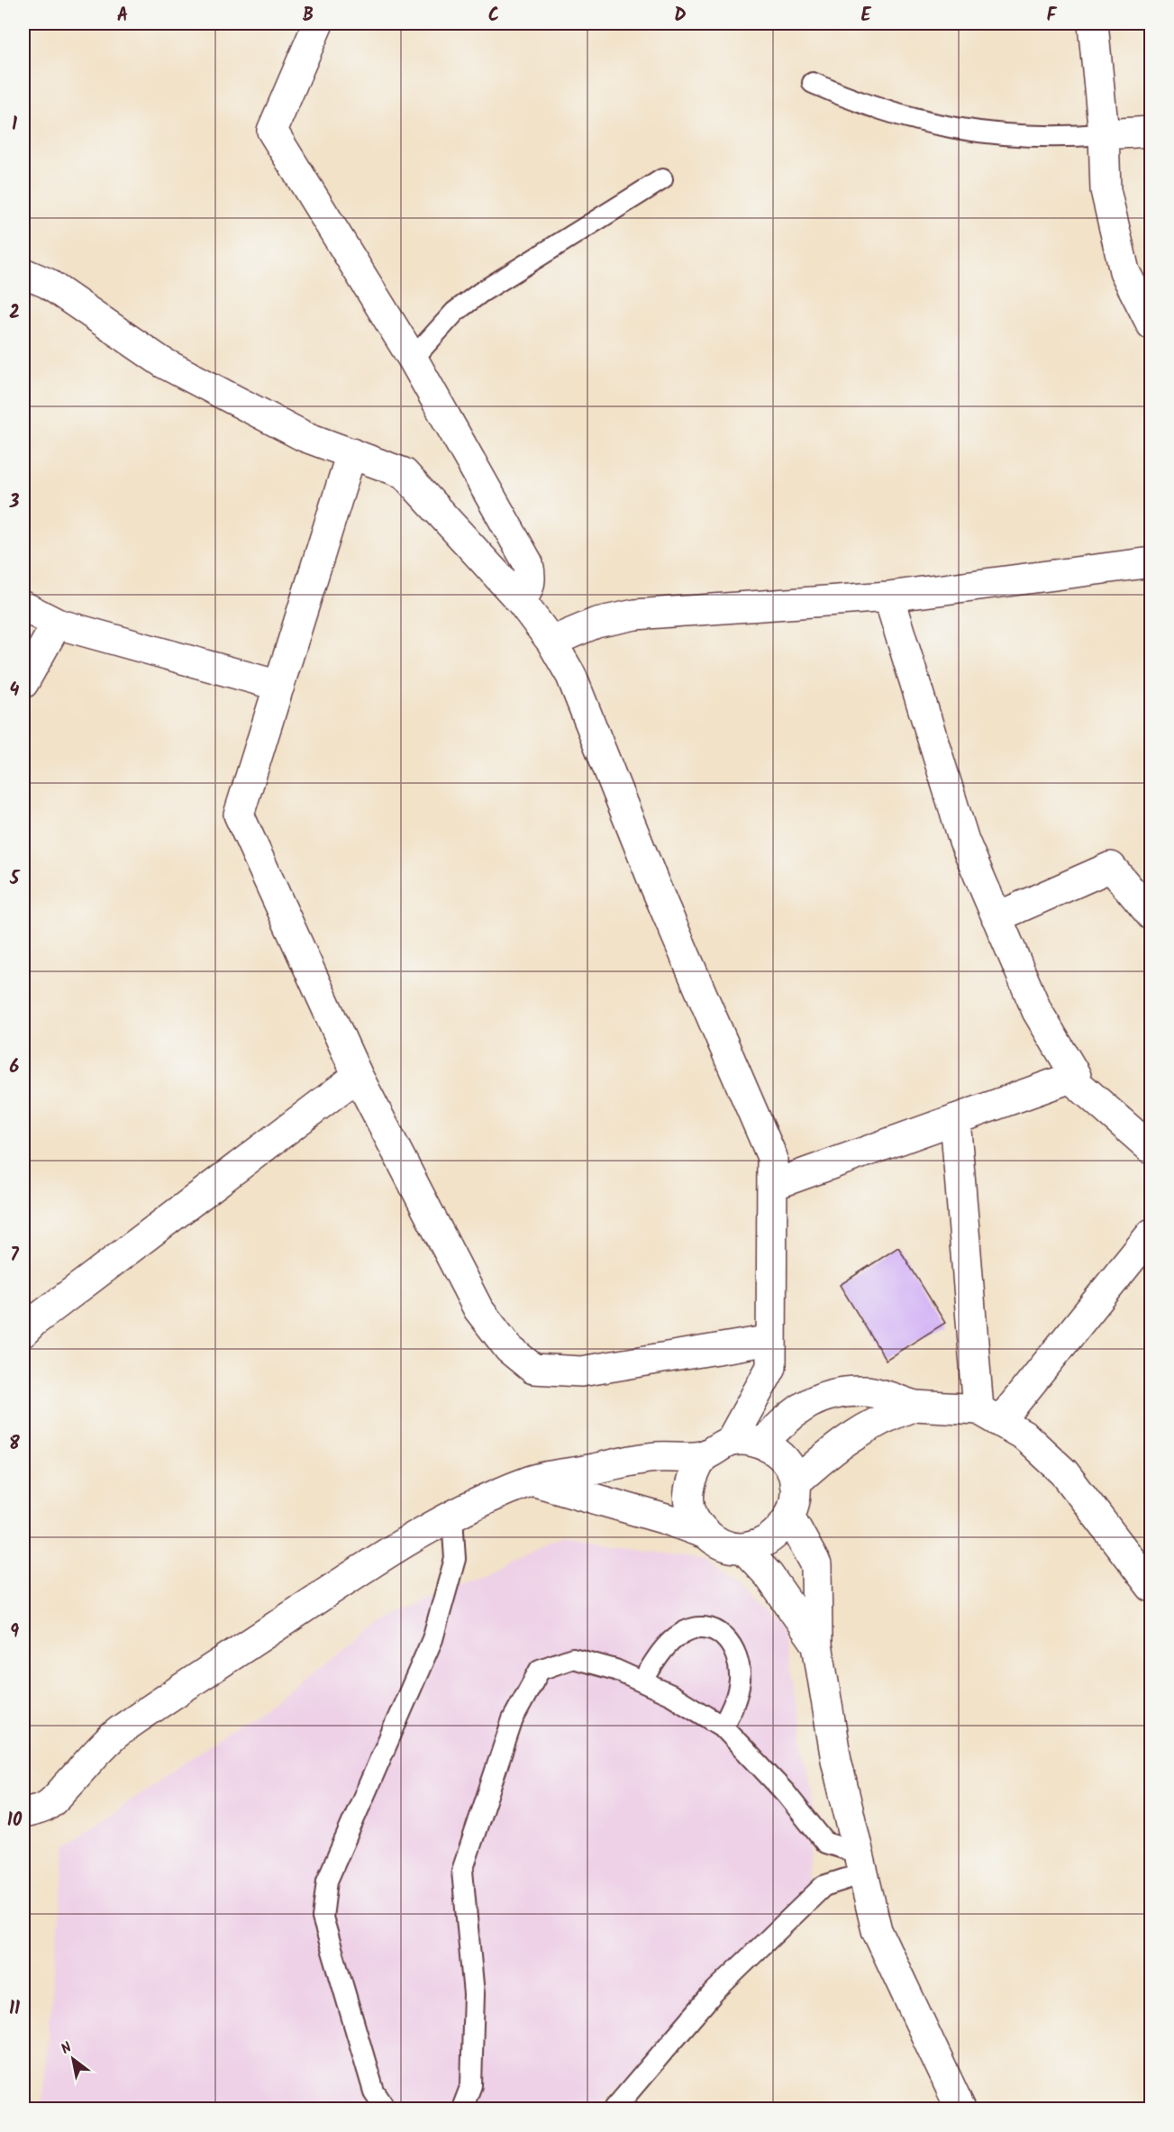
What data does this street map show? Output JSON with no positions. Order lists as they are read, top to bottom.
{
  "north": "top left",
  "grid": {
    "columns": [
      "A",
      "B",
      "C",
      "D",
      "E",
      "F"
    ],
    "rows": [
      "1",
      "2",
      "3",
      "4",
      "5",
      "6",
      "7",
      "8",
      "9",
      "10",
      "11"
    ]
  }
}
